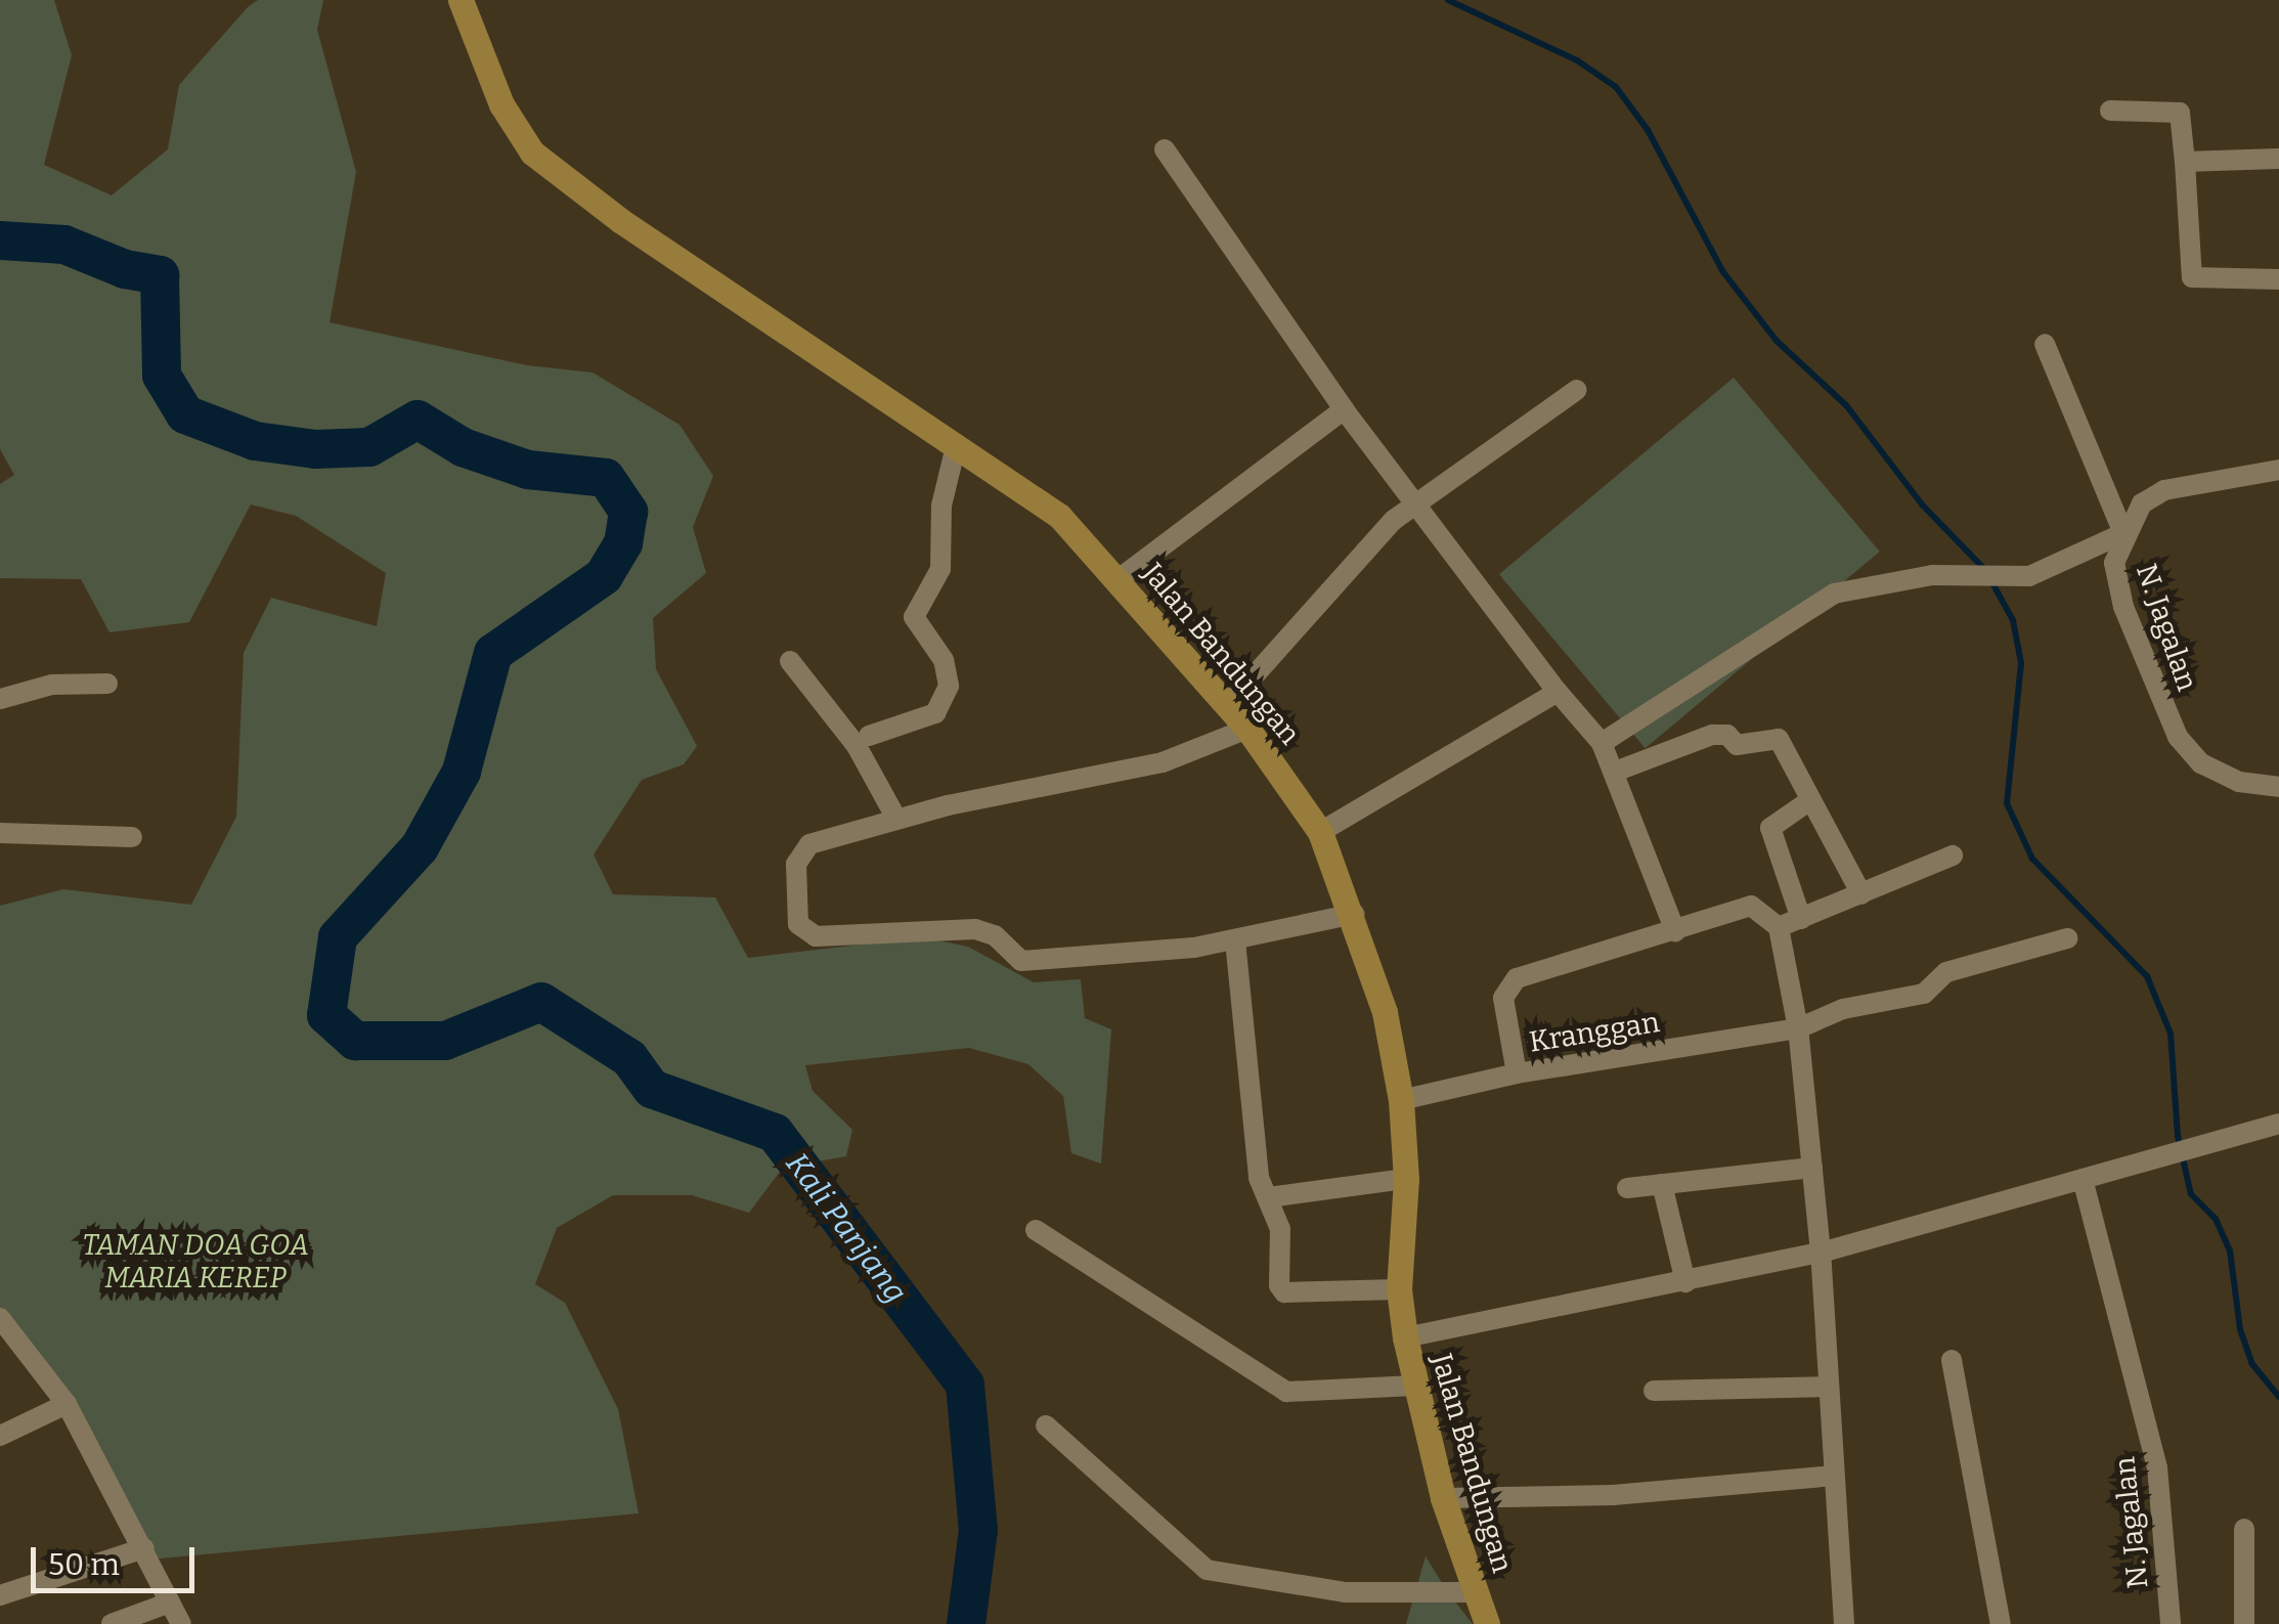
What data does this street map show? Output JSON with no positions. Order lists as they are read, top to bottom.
{
  "streets": {
    "main road": ["Jalan Bandungan"],
    "street": ["N. Jagalan", "Kranggan"]
  },
  "crossings": [
    ["Jalan Bandungan", "Kranggan"]
  ],
  "water": ["Kali Panjang"],
  "parks": ["TAMAN DOA GOA MARIA KEREP"],
  "scale_bar": "50 m"
}
